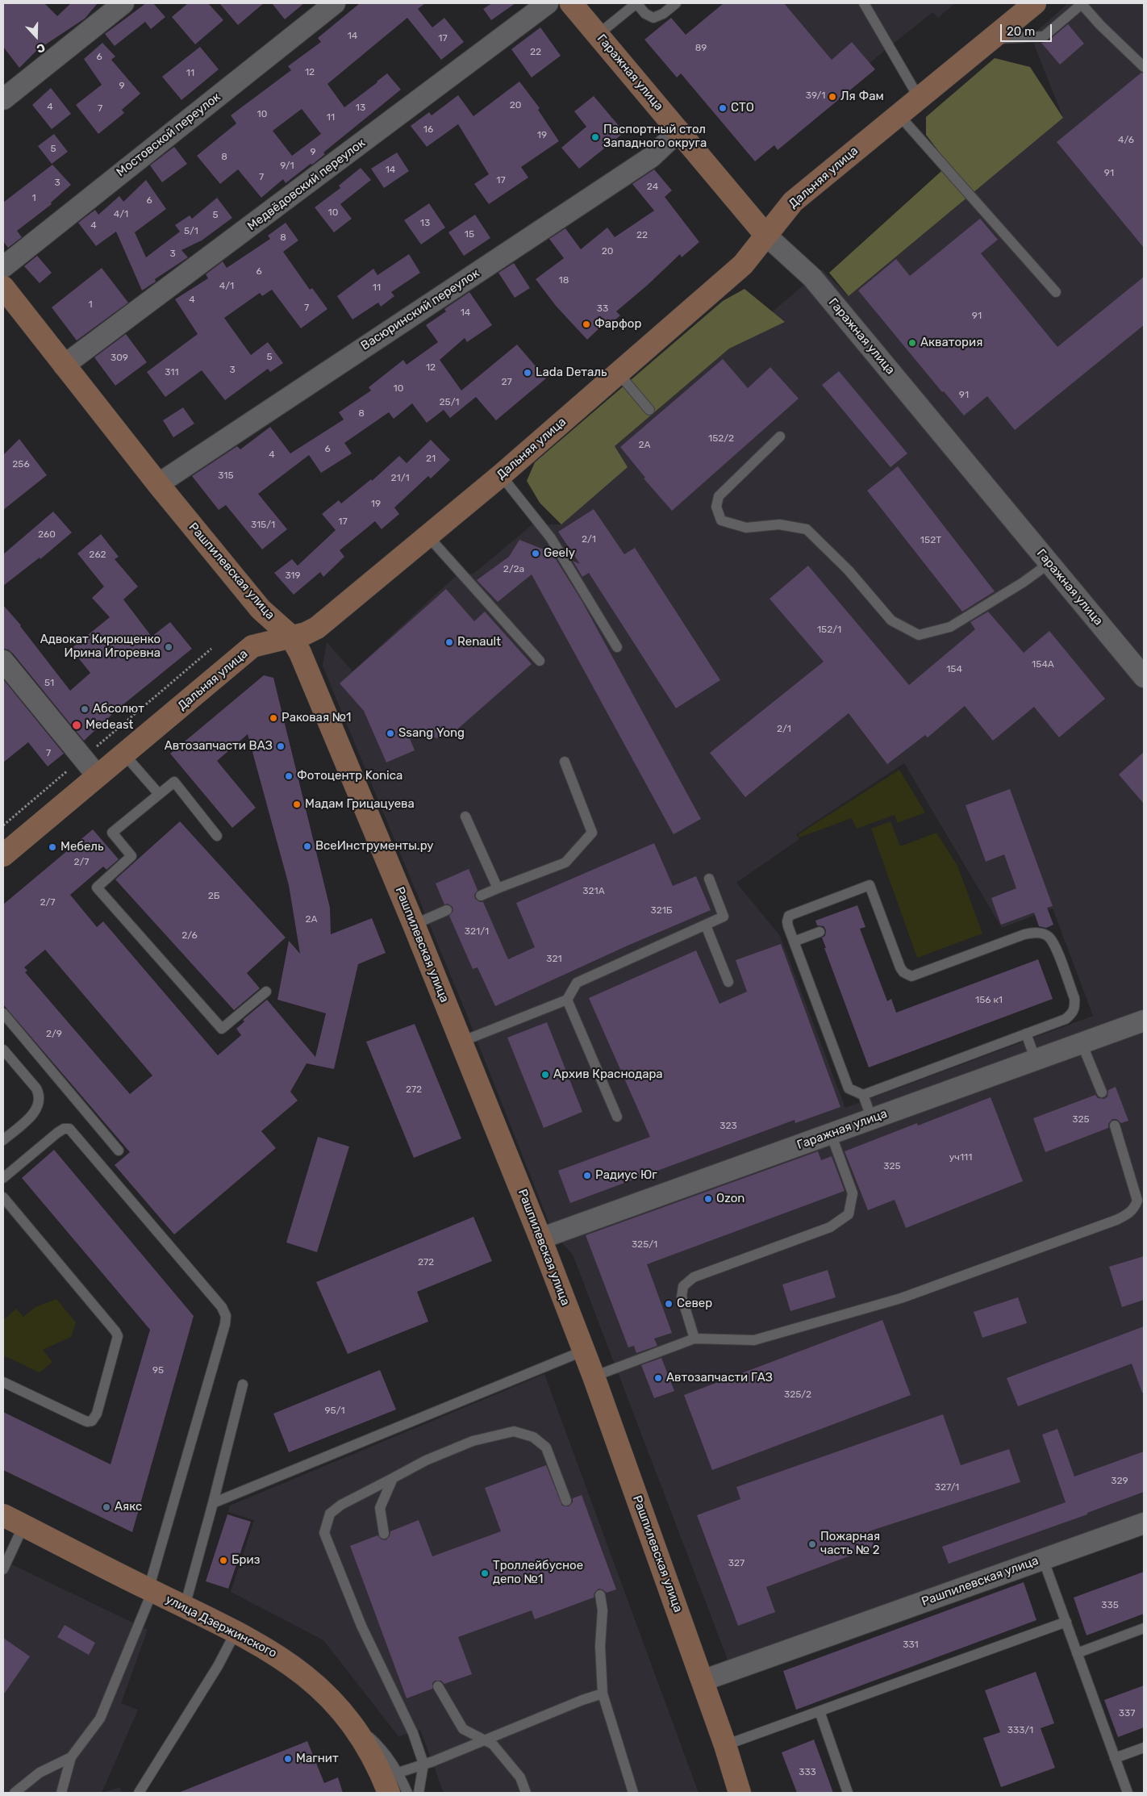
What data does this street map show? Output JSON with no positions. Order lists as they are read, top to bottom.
{
  "streets": {
    "street": [
      "Гаражная улица",
      "Мостовской переулок",
      "Дальняя улица",
      "Медвёдовский переулок",
      "Васюринский переулок",
      "Рашпилевская улица",
      "улица Дзержинского"
    ]
  },
  "crossings": [
    ["Гаражная улица", "Дальняя улица"],
    ["Гаражная улица", "Васюринский переулок"],
    ["Гаражная улица", "Рашпилевская улица"],
    ["Дальняя улица", "Рашпилевская улица"],
    ["Медвёдовский переулок", "Рашпилевская улица"],
    ["Васюринский переулок", "Рашпилевская улица"]
  ],
  "places": [
    "Ля Фам",
    "СТО",
    "Паспортный стол Западного округа",
    "Фарфор",
    "Акватория",
    "Lada Dеталь",
    "Geely",
    "Renault",
    "Адвокат Кирющенко Ирина Игоревна",
    "Абсолют",
    "Раковая №1",
    "Medeast",
    "Ssang Yong",
    "Автозапчасти ВАЗ",
    "Фотоцентр Konica",
    "Мадам Грицацуева",
    "ВсеИнструменты.ру",
    "Мебель",
    "Архив Краснодара",
    "Радиус Юг",
    "Ozon",
    "Север",
    "Автозапчасти ГАЗ",
    "Аякс",
    "Пожарная часть № 2",
    "Бриз",
    "Троллейбусное депо №1",
    "Магнит"
  ],
  "house_numbers": [
    "14",
    "17",
    "89",
    "22",
    "6",
    "12",
    "11",
    "9",
    "39/1",
    "20",
    "4",
    "13",
    "7",
    "10",
    "11",
    "16",
    "19",
    "4/6",
    "5",
    "9",
    "8",
    "9/1",
    "14",
    "91",
    "7",
    "17",
    "3",
    "24",
    "1",
    "6",
    "10",
    "4/1",
    "5",
    "13",
    "4",
    "5/1",
    "15",
    "22",
    "8",
    "20",
    "3",
    "6",
    "18",
    "4/1",
    "11",
    "4",
    "1",
    "7",
    "33",
    "14",
    "91",
    "5",
    "309",
    "12",
    "3",
    "311",
    "27",
    "10",
    "91",
    "25/1",
    "8",
    "152/2",
    "2А",
    "6",
    "4",
    "21",
    "256",
    "315",
    "21/1",
    "19",
    "17",
    "315/1",
    "260",
    "2/1",
    "152Т",
    "262",
    "2/2а",
    "319",
    "152/1",
    "154А",
    "154",
    "51",
    "2/1",
    "7",
    "2/7",
    "321А",
    "2Б",
    "2/7",
    "321Б",
    "2А",
    "321/1",
    "2/6",
    "321",
    "156 к1",
    "2/9",
    "272",
    "325",
    "323",
    "уч111",
    "325",
    "325/1",
    "272",
    "95",
    "325/2",
    "95/1",
    "329",
    "327/1",
    "327",
    "335",
    "331",
    "337",
    "333/1",
    "333"
  ],
  "scale_bar": "20 m",
  "north": "bottom"
}
